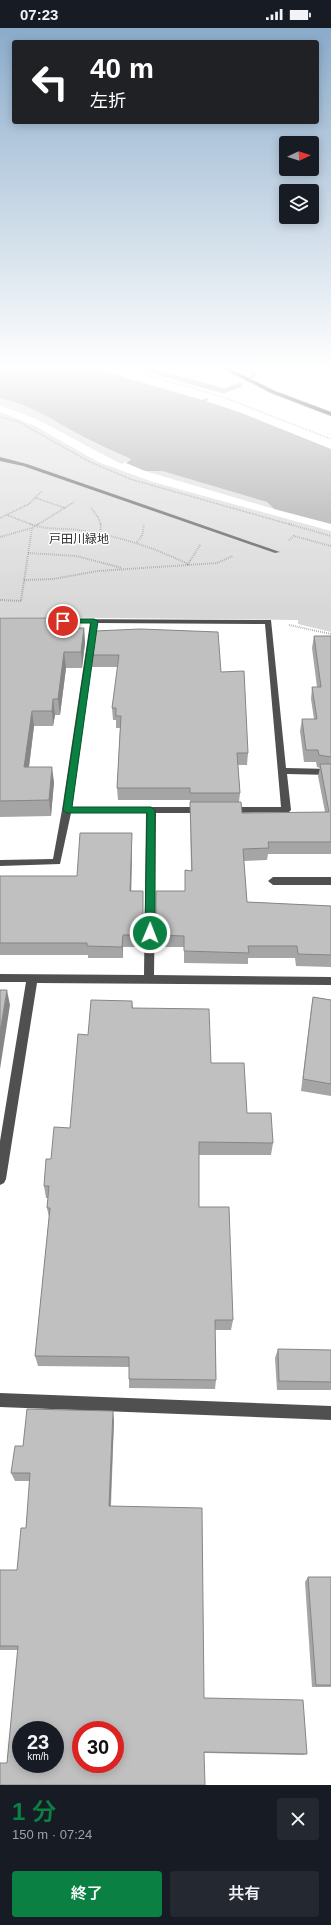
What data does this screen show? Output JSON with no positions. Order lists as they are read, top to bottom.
{
  "parks": ["戸田川緑地"],
  "north": "right",
  "page": {
    "status": "07:23",
    "turn": ["40 m", "左折"],
    "speed": "23 km/h",
    "limit": "30",
    "heading": ["1 分", "150 m · 07:24"],
    "buttons": ["終了", "共有"]
  }
}
